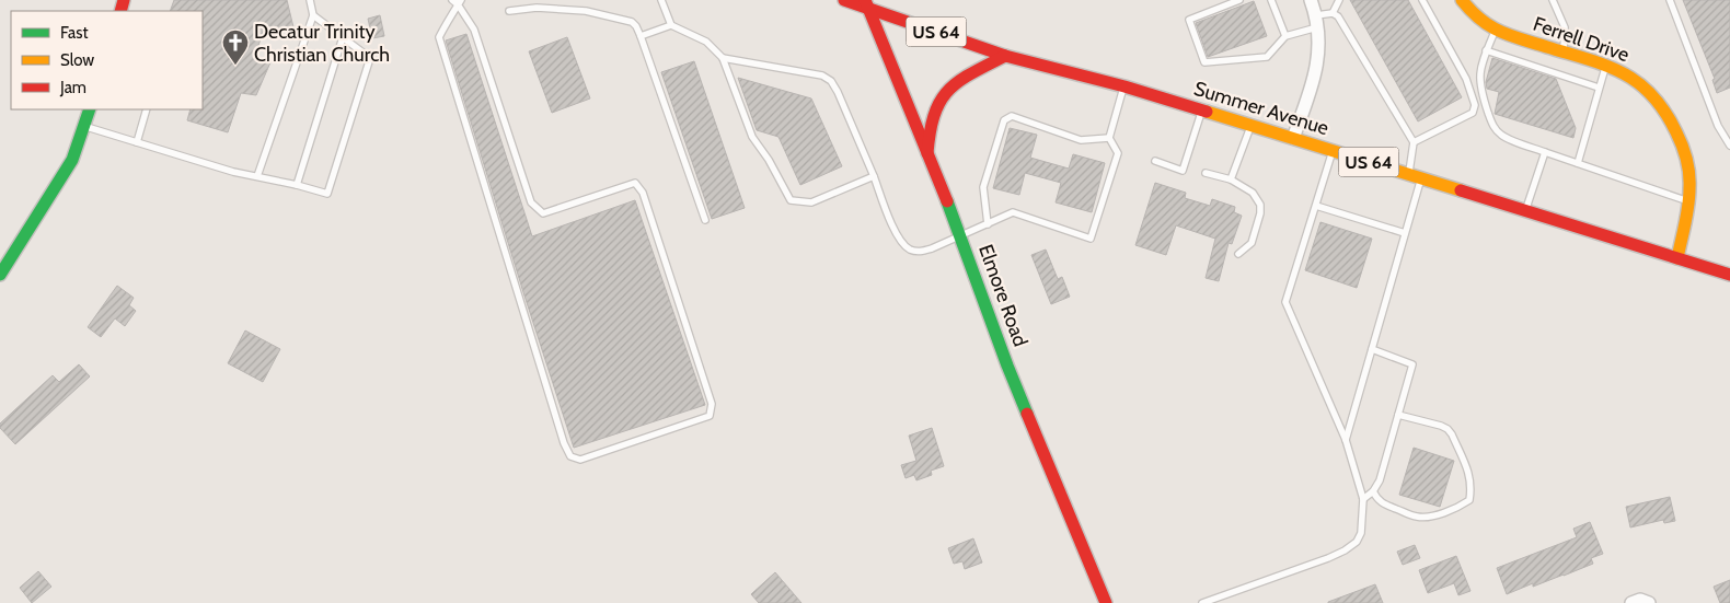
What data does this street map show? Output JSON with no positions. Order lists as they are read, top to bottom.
{
  "streets": {
    "street": [
      "US 64",
      "Ferrell Drive",
      "Summer Avenue",
      "Elmore Road"
    ]
  },
  "crossings": [
    ["Ferrell Drive", "Summer Avenue"],
    ["Summer Avenue", "Elmore Road"]
  ],
  "places": {
    "church": ["Decatur Trinity Christian Church"]
  },
  "legend": ["Fast", "Slow", "Jam"]
}
